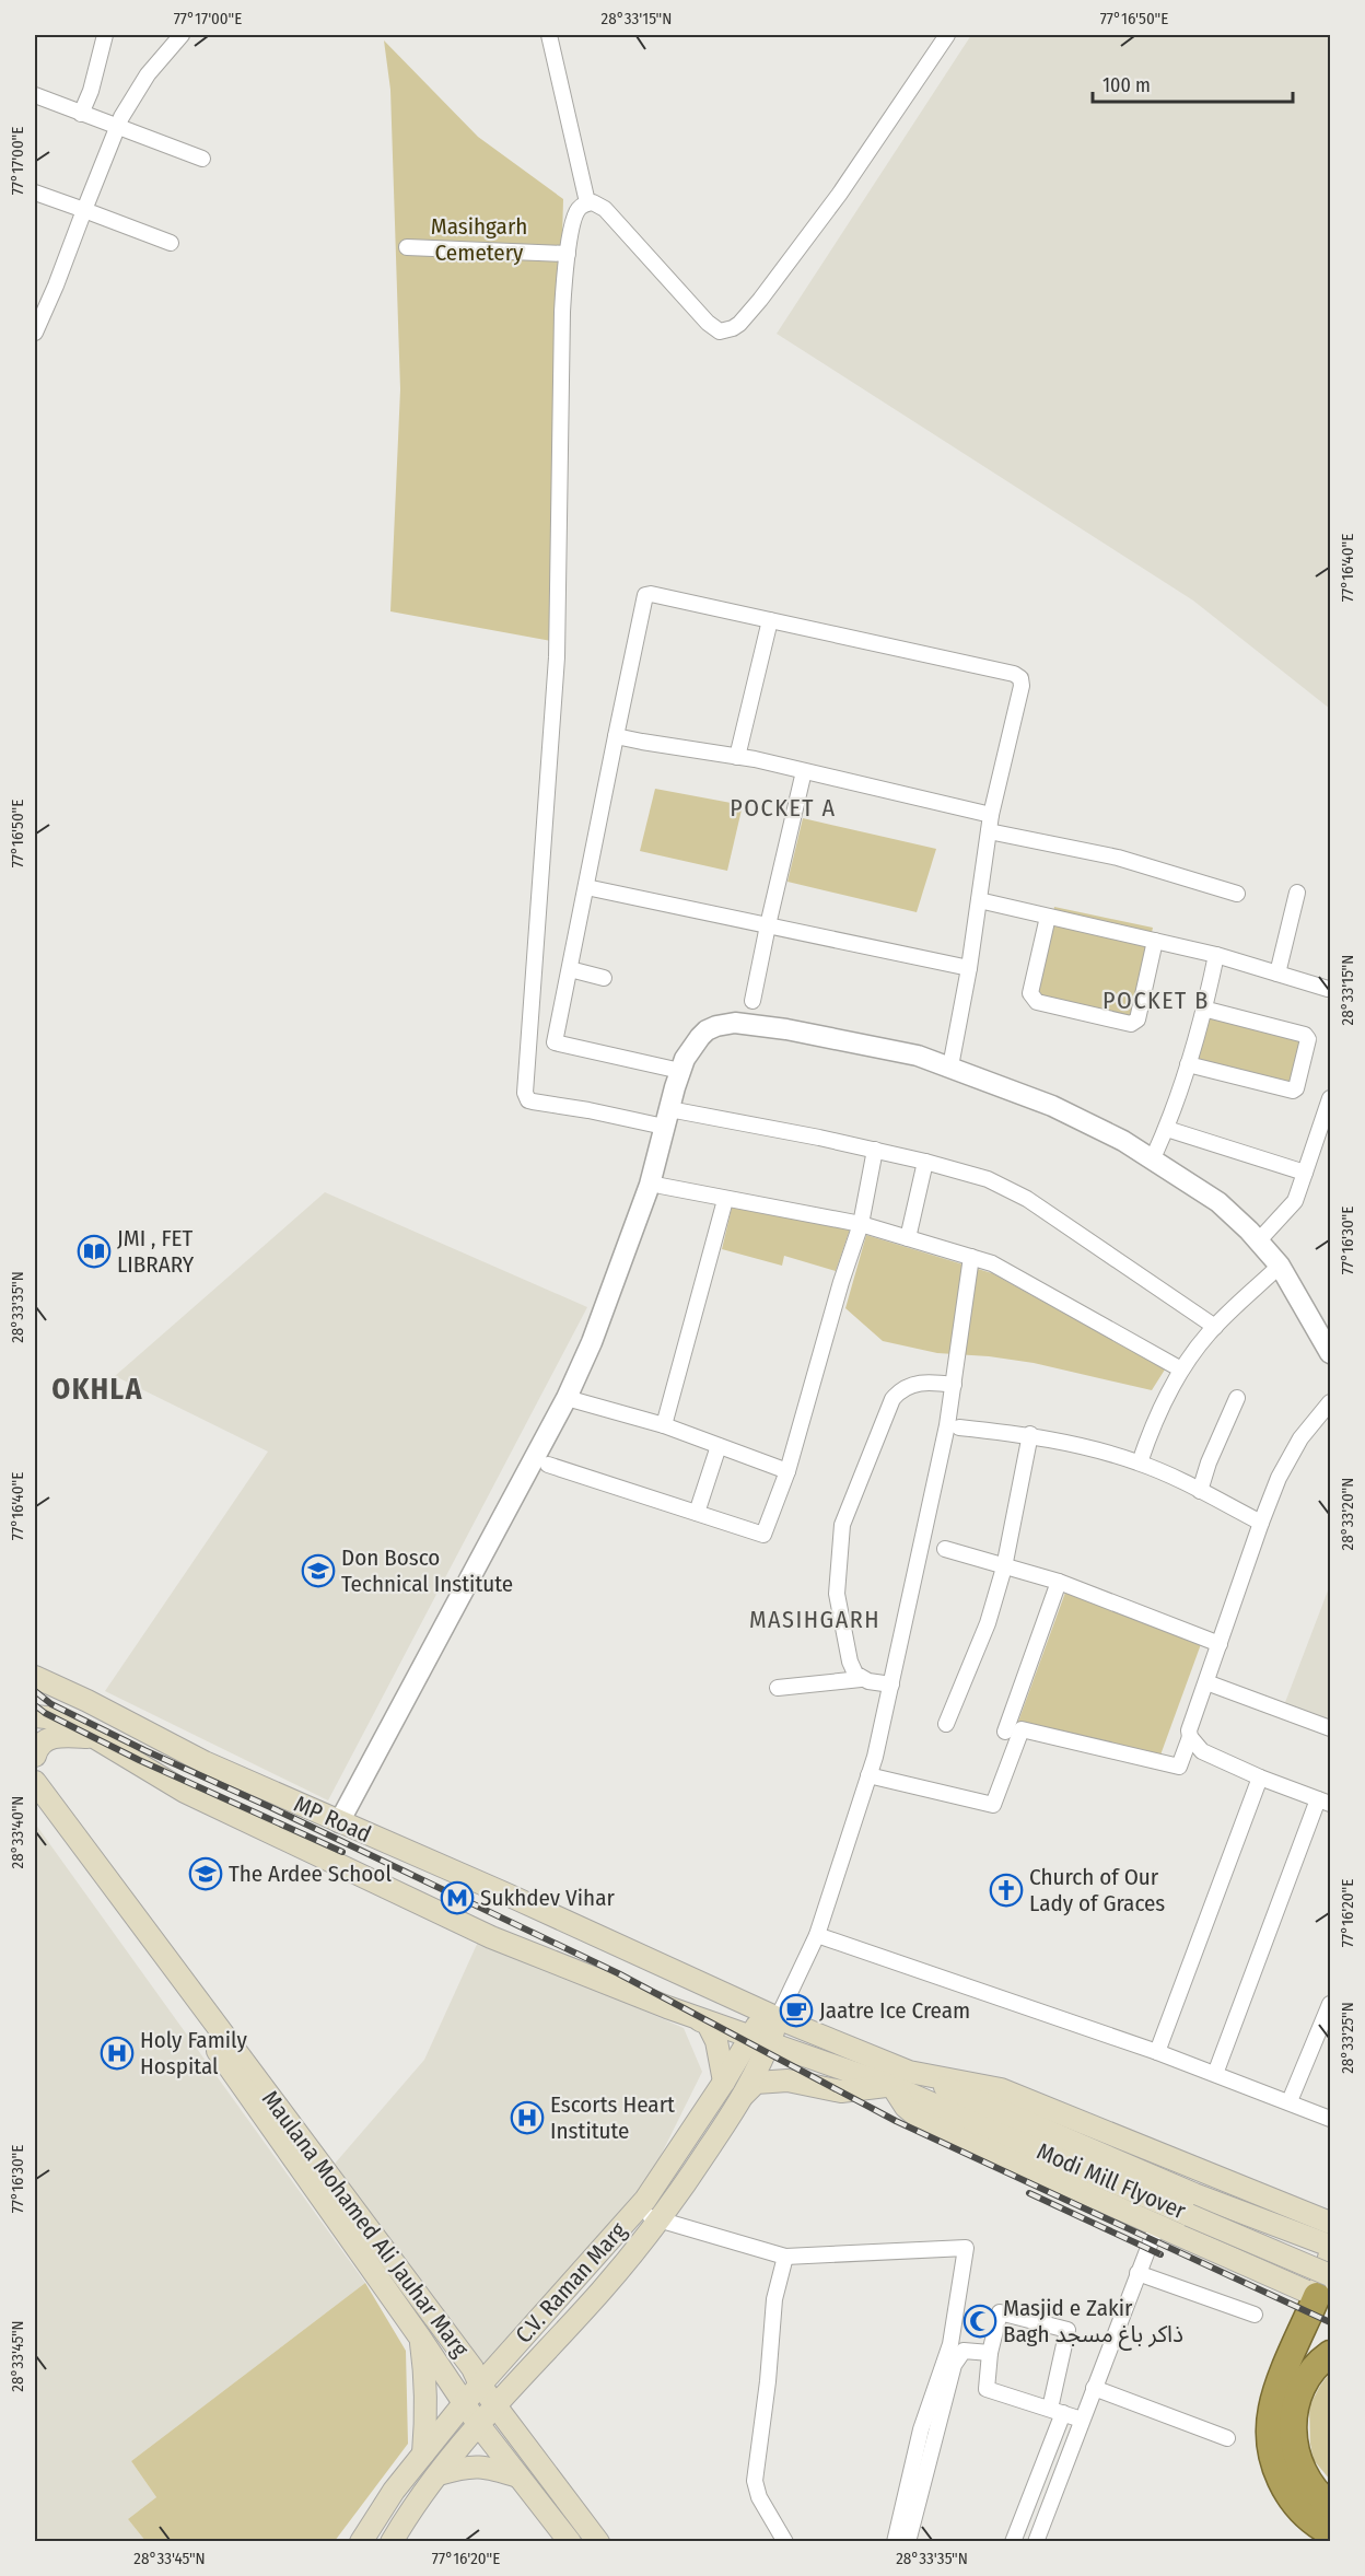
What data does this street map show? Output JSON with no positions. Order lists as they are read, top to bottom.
{
  "streets": {
    "main road": [
      "MP Road",
      "Modi Mill Flyover",
      "Maulana Mohamed Ali Jauhar Marg",
      "C.V. Raman Marg"
    ]
  },
  "crossings": [
    ["MP Road", "Modi Mill Flyover"],
    ["MP Road", "C.V. Raman Marg"],
    ["Maulana Mohamed Ali Jauhar Marg", "C.V. Raman Marg"]
  ],
  "districts": [
    "POCKET A",
    "POCKET B",
    "OKHLA",
    "MASIHGARH"
  ],
  "parks": ["Masihgarh Cemetery"],
  "places": {
    "library": ["JMI , FET LIBRARY"],
    "school or university": ["Don Bosco Technical Institute", "The Ardee School"],
    "church": ["Church of Our Lady of Graces"],
    "metro station": ["Sukhdev Vihar"],
    "cafe": ["Jaatre Ice Cream"],
    "hospital": ["Holy Family Hospital", "Escorts Heart Institute"],
    "mosque": ["Masjid e Zakir Bagh ذاکر باغ مسجد"]
  },
  "scale_bar": "100 m",
  "coordinates": [
    "77°17'00\"E",
    "28°33'15\"N",
    "77°16'50\"E",
    "77°16'40\"E",
    "77°16'30\"E",
    "28°33'35\"N",
    "28°33'20\"N",
    "28°33'40\"N",
    "77°16'20\"E",
    "28°33'25\"N",
    "28°33'45\"N"
  ]
}
